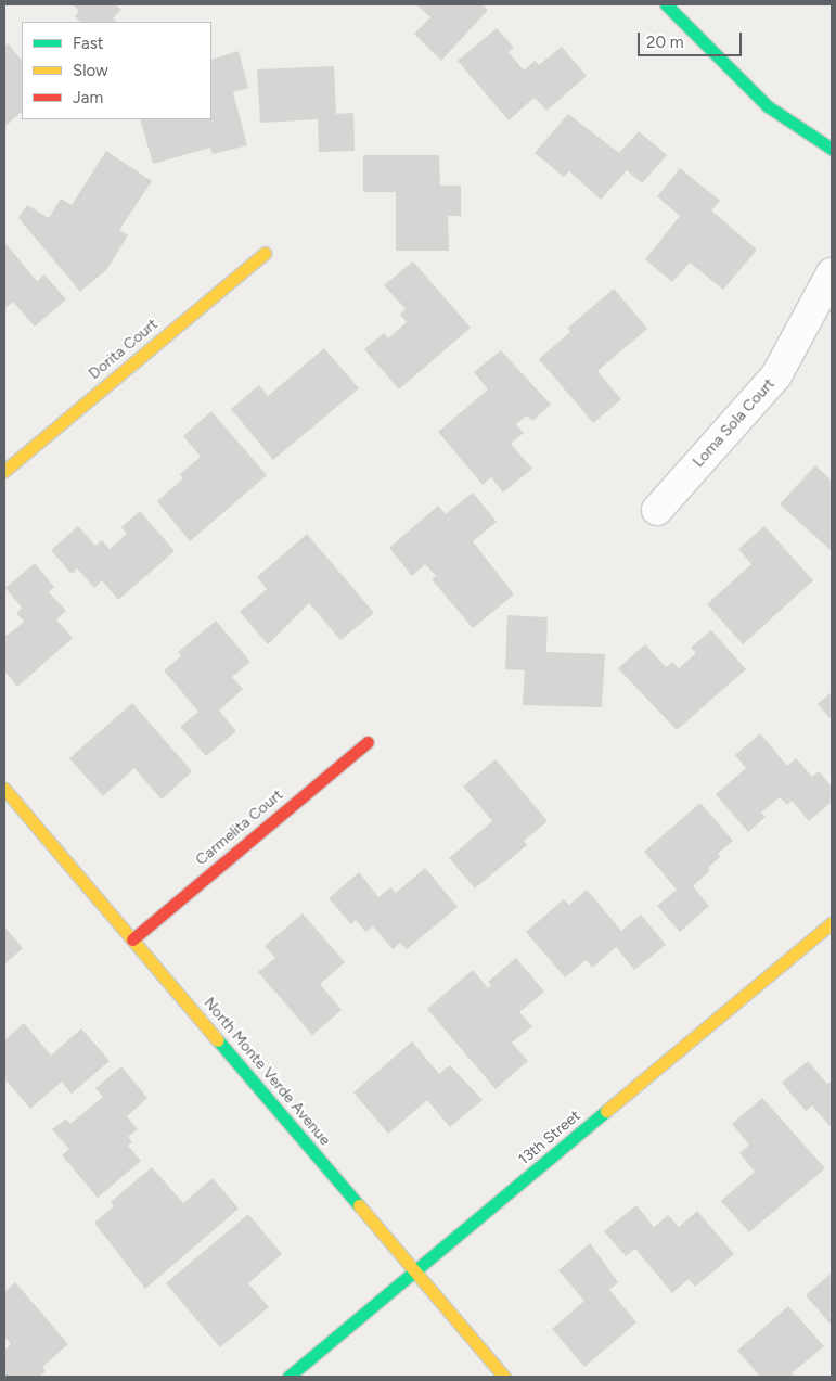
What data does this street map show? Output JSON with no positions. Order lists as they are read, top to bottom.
{
  "streets": {
    "street": [
      "Dorita Court",
      "Loma Sola Court",
      "Carmelita Court",
      "North Monte Verde Avenue",
      "13th Street"
    ]
  },
  "crossings": [
    ["Carmelita Court", "North Monte Verde Avenue"],
    ["North Monte Verde Avenue", "13th Street"]
  ],
  "legend": ["Fast", "Slow", "Jam"],
  "scale_bar": "20 m"
}
